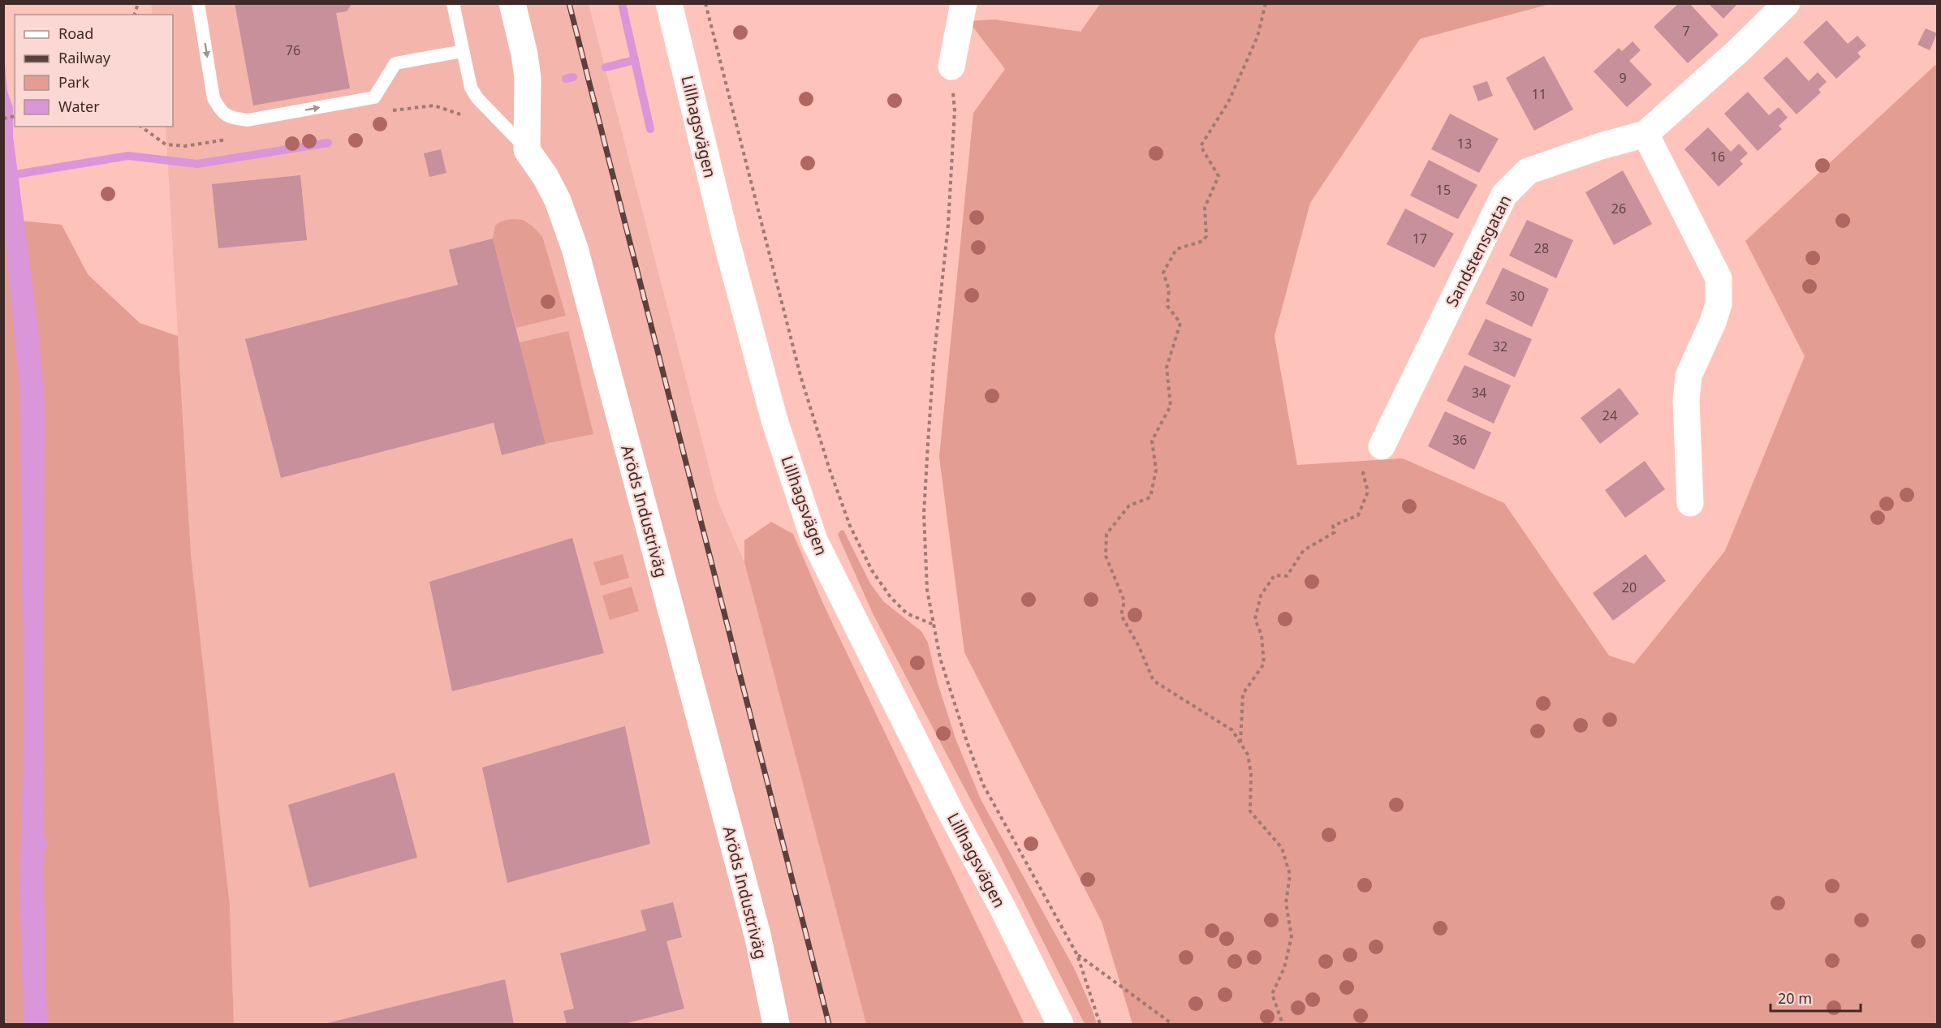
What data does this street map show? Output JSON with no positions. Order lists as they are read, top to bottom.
{
  "streets": {
    "street": ["Lillhagsvägen", "Sandstensgatan", "Aröds Industriväg"]
  },
  "house_numbers": [
    "7",
    "76",
    "9",
    "11",
    "13",
    "16",
    "15",
    "26",
    "17",
    "28",
    "30",
    "32",
    "34",
    "24",
    "36",
    "20"
  ],
  "legend": [
    "Road",
    "Railway",
    "Park",
    "Water"
  ],
  "scale_bar": "20 m"
}
